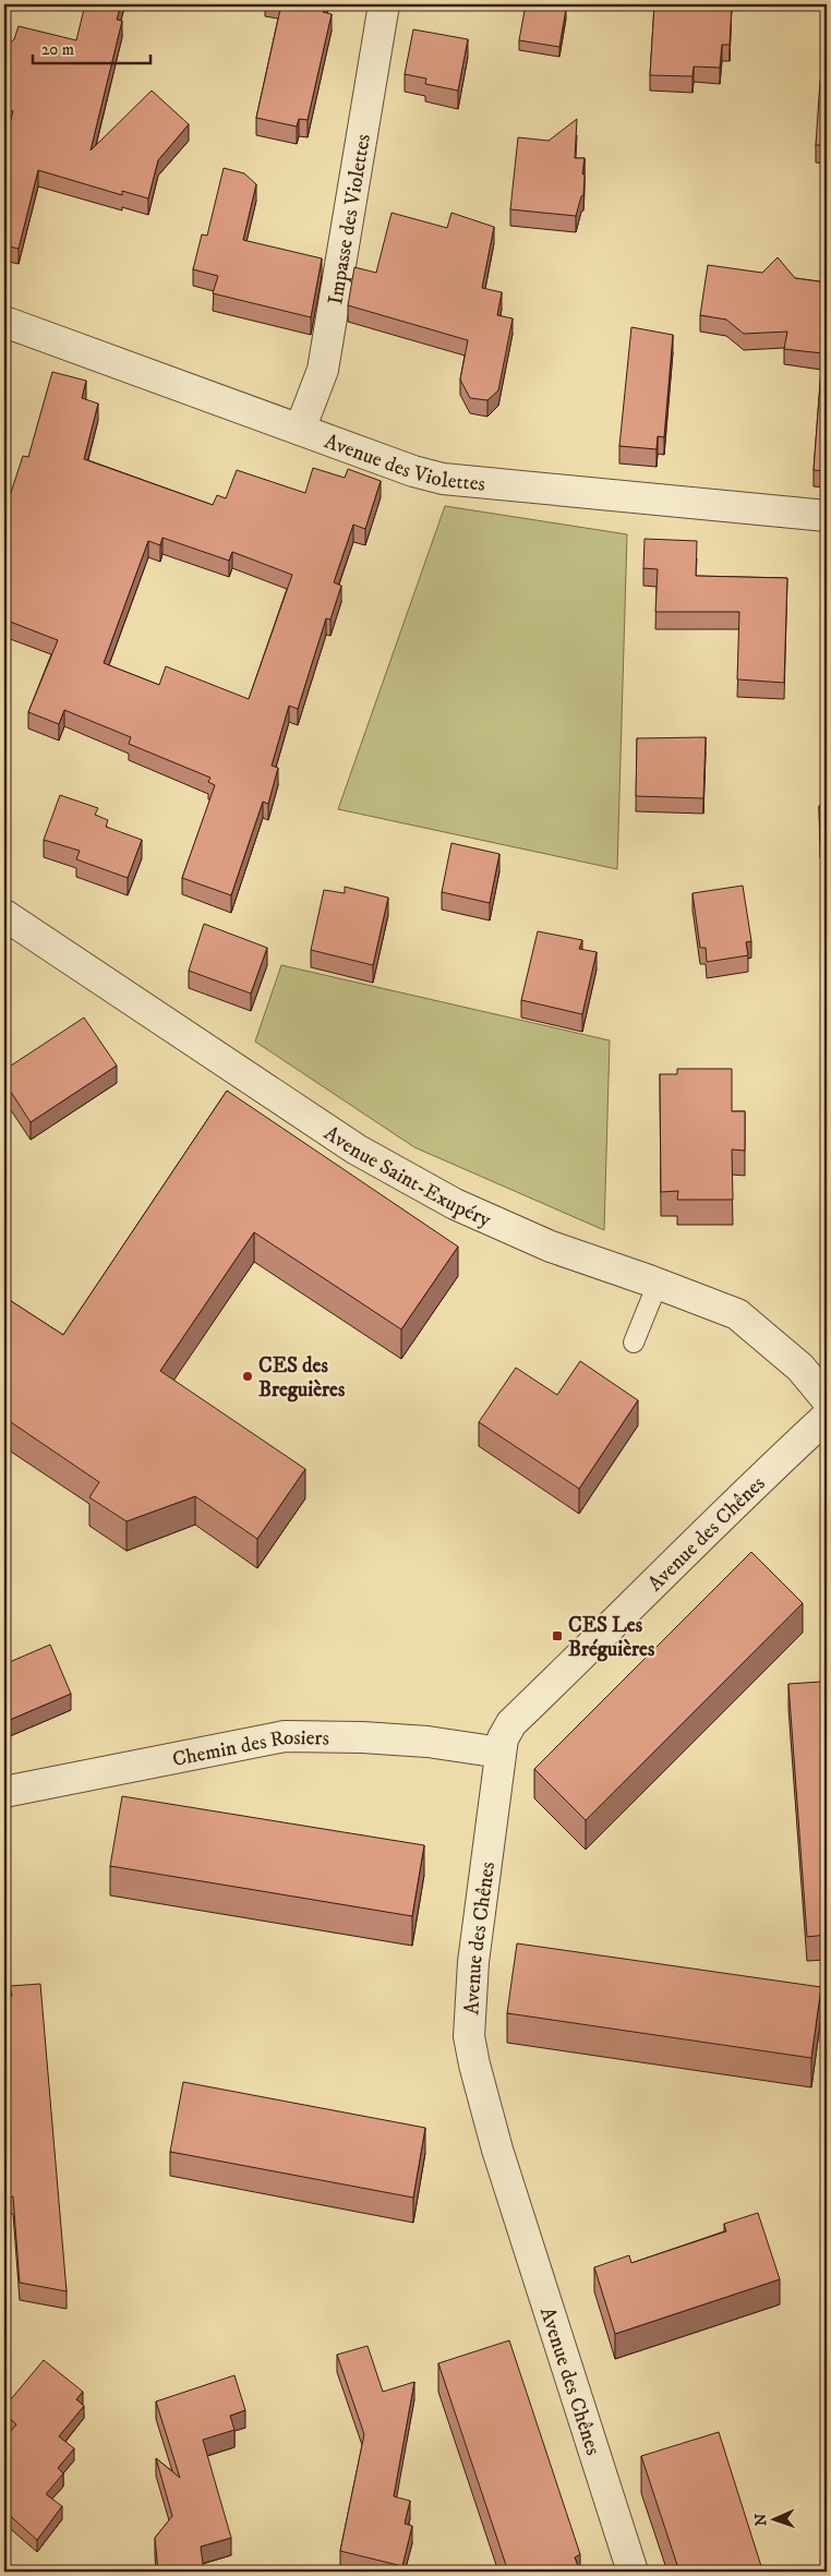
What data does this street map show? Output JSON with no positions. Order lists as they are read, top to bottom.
{
  "streets": {
    "street": [
      "Impasse des Violettes",
      "Avenue des Violettes",
      "Avenue Saint-Exupéry",
      "Avenue des Chênes",
      "Chemin des Rosiers"
    ]
  },
  "crossings": [
    ["Impasse des Violettes", "Avenue des Violettes"],
    ["Avenue des Chênes", "Chemin des Rosiers"]
  ],
  "places": {
    "other": ["CES des Breguières"],
    "transit": ["CES Les Bréguières"]
  },
  "scale_bar": "20 m",
  "north": "left"
}
